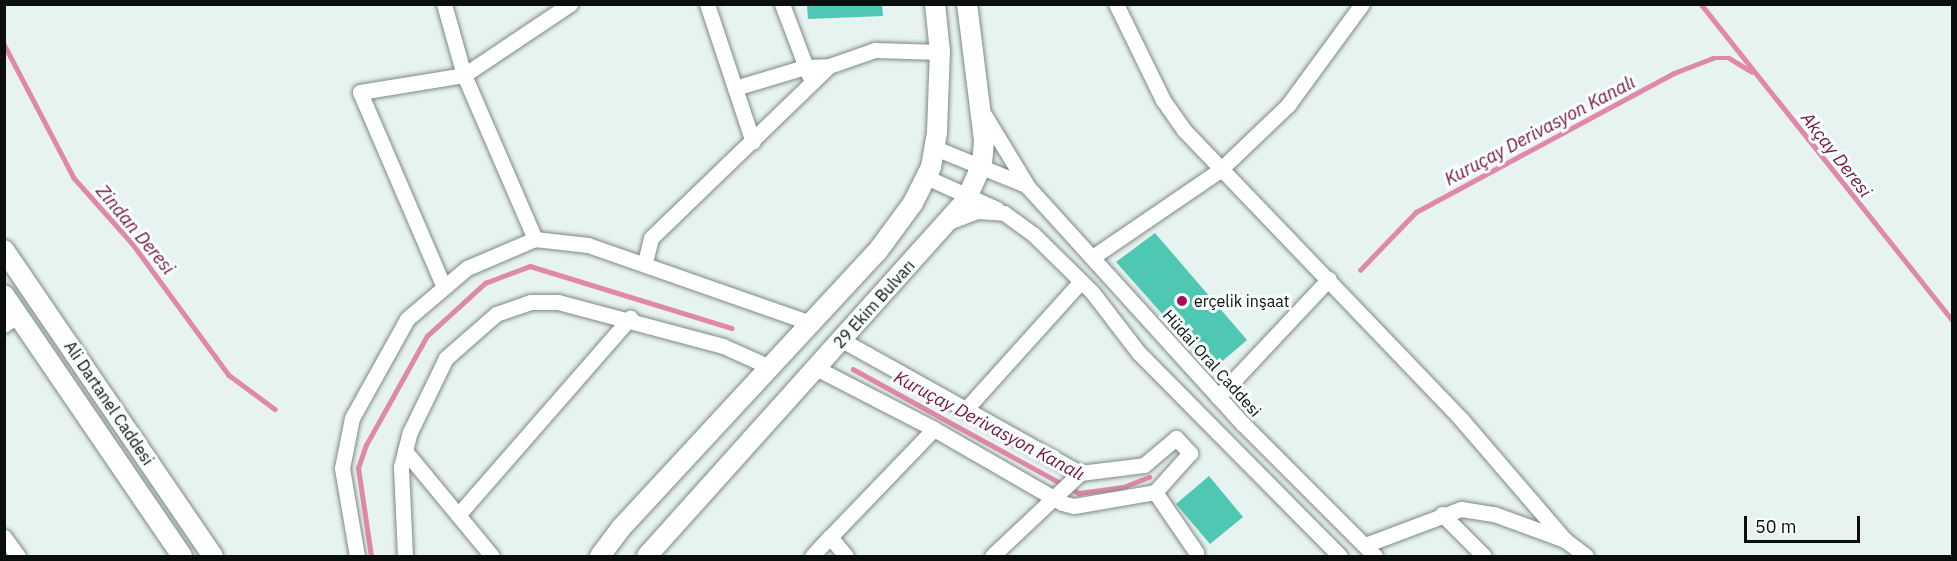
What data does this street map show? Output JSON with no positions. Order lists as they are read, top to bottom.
{
  "streets": {
    "main road": ["29 Ekim Bulvarı", "Ali Dartanel Caddesi"],
    "street": ["Hüdai Oral Caddesi"]
  },
  "water": ["Kuruçay Derivasyon Kanalı", "Akçay Deresi", "Zindan Deresi"],
  "places": ["erçelik inşaat"],
  "scale_bar": "50 m"
}
